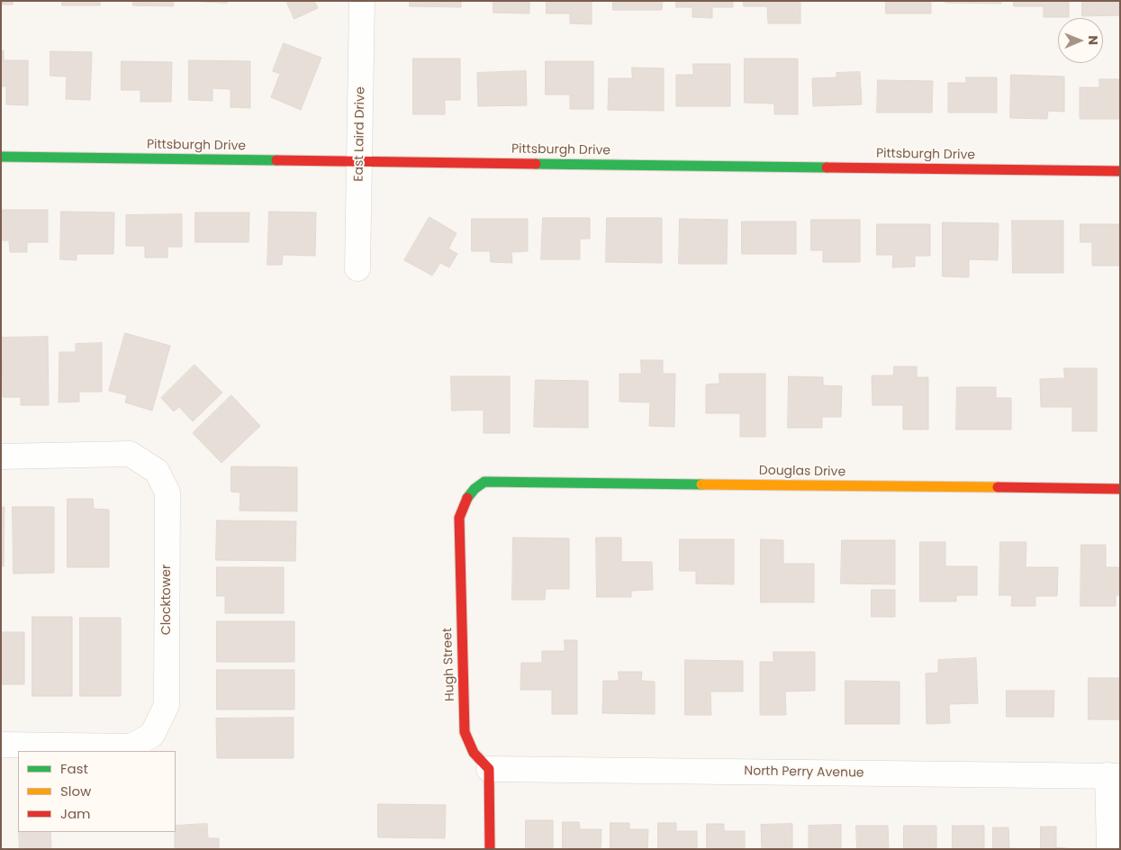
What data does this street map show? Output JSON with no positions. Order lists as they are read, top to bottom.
{
  "streets": {
    "street": [
      "East Laird Drive",
      "Pittsburgh Drive",
      "Douglas Drive",
      "Clocktower",
      "Hugh Street",
      "North Perry Avenue"
    ]
  },
  "crossings": [
    ["East Laird Drive", "Pittsburgh Drive"],
    ["Douglas Drive", "Hugh Street"],
    ["Hugh Street", "North Perry Avenue"]
  ],
  "legend": ["Fast", "Slow", "Jam"],
  "north": "right"
}
